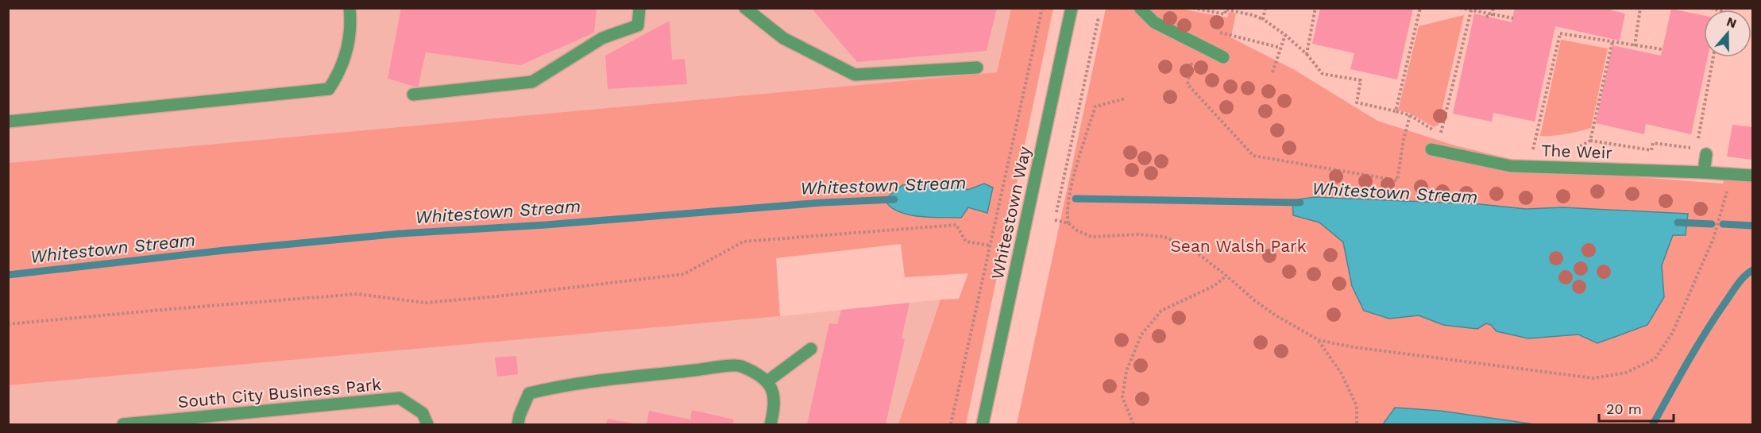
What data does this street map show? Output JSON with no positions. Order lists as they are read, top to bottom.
{
  "streets": {
    "street": ["The Weir", "Whitestown Way", "South City Business Park"]
  },
  "water": ["Whitestown Stream"],
  "parks": ["Sean Walsh Park"],
  "scale_bar": "20 m",
  "north": "top"
}
